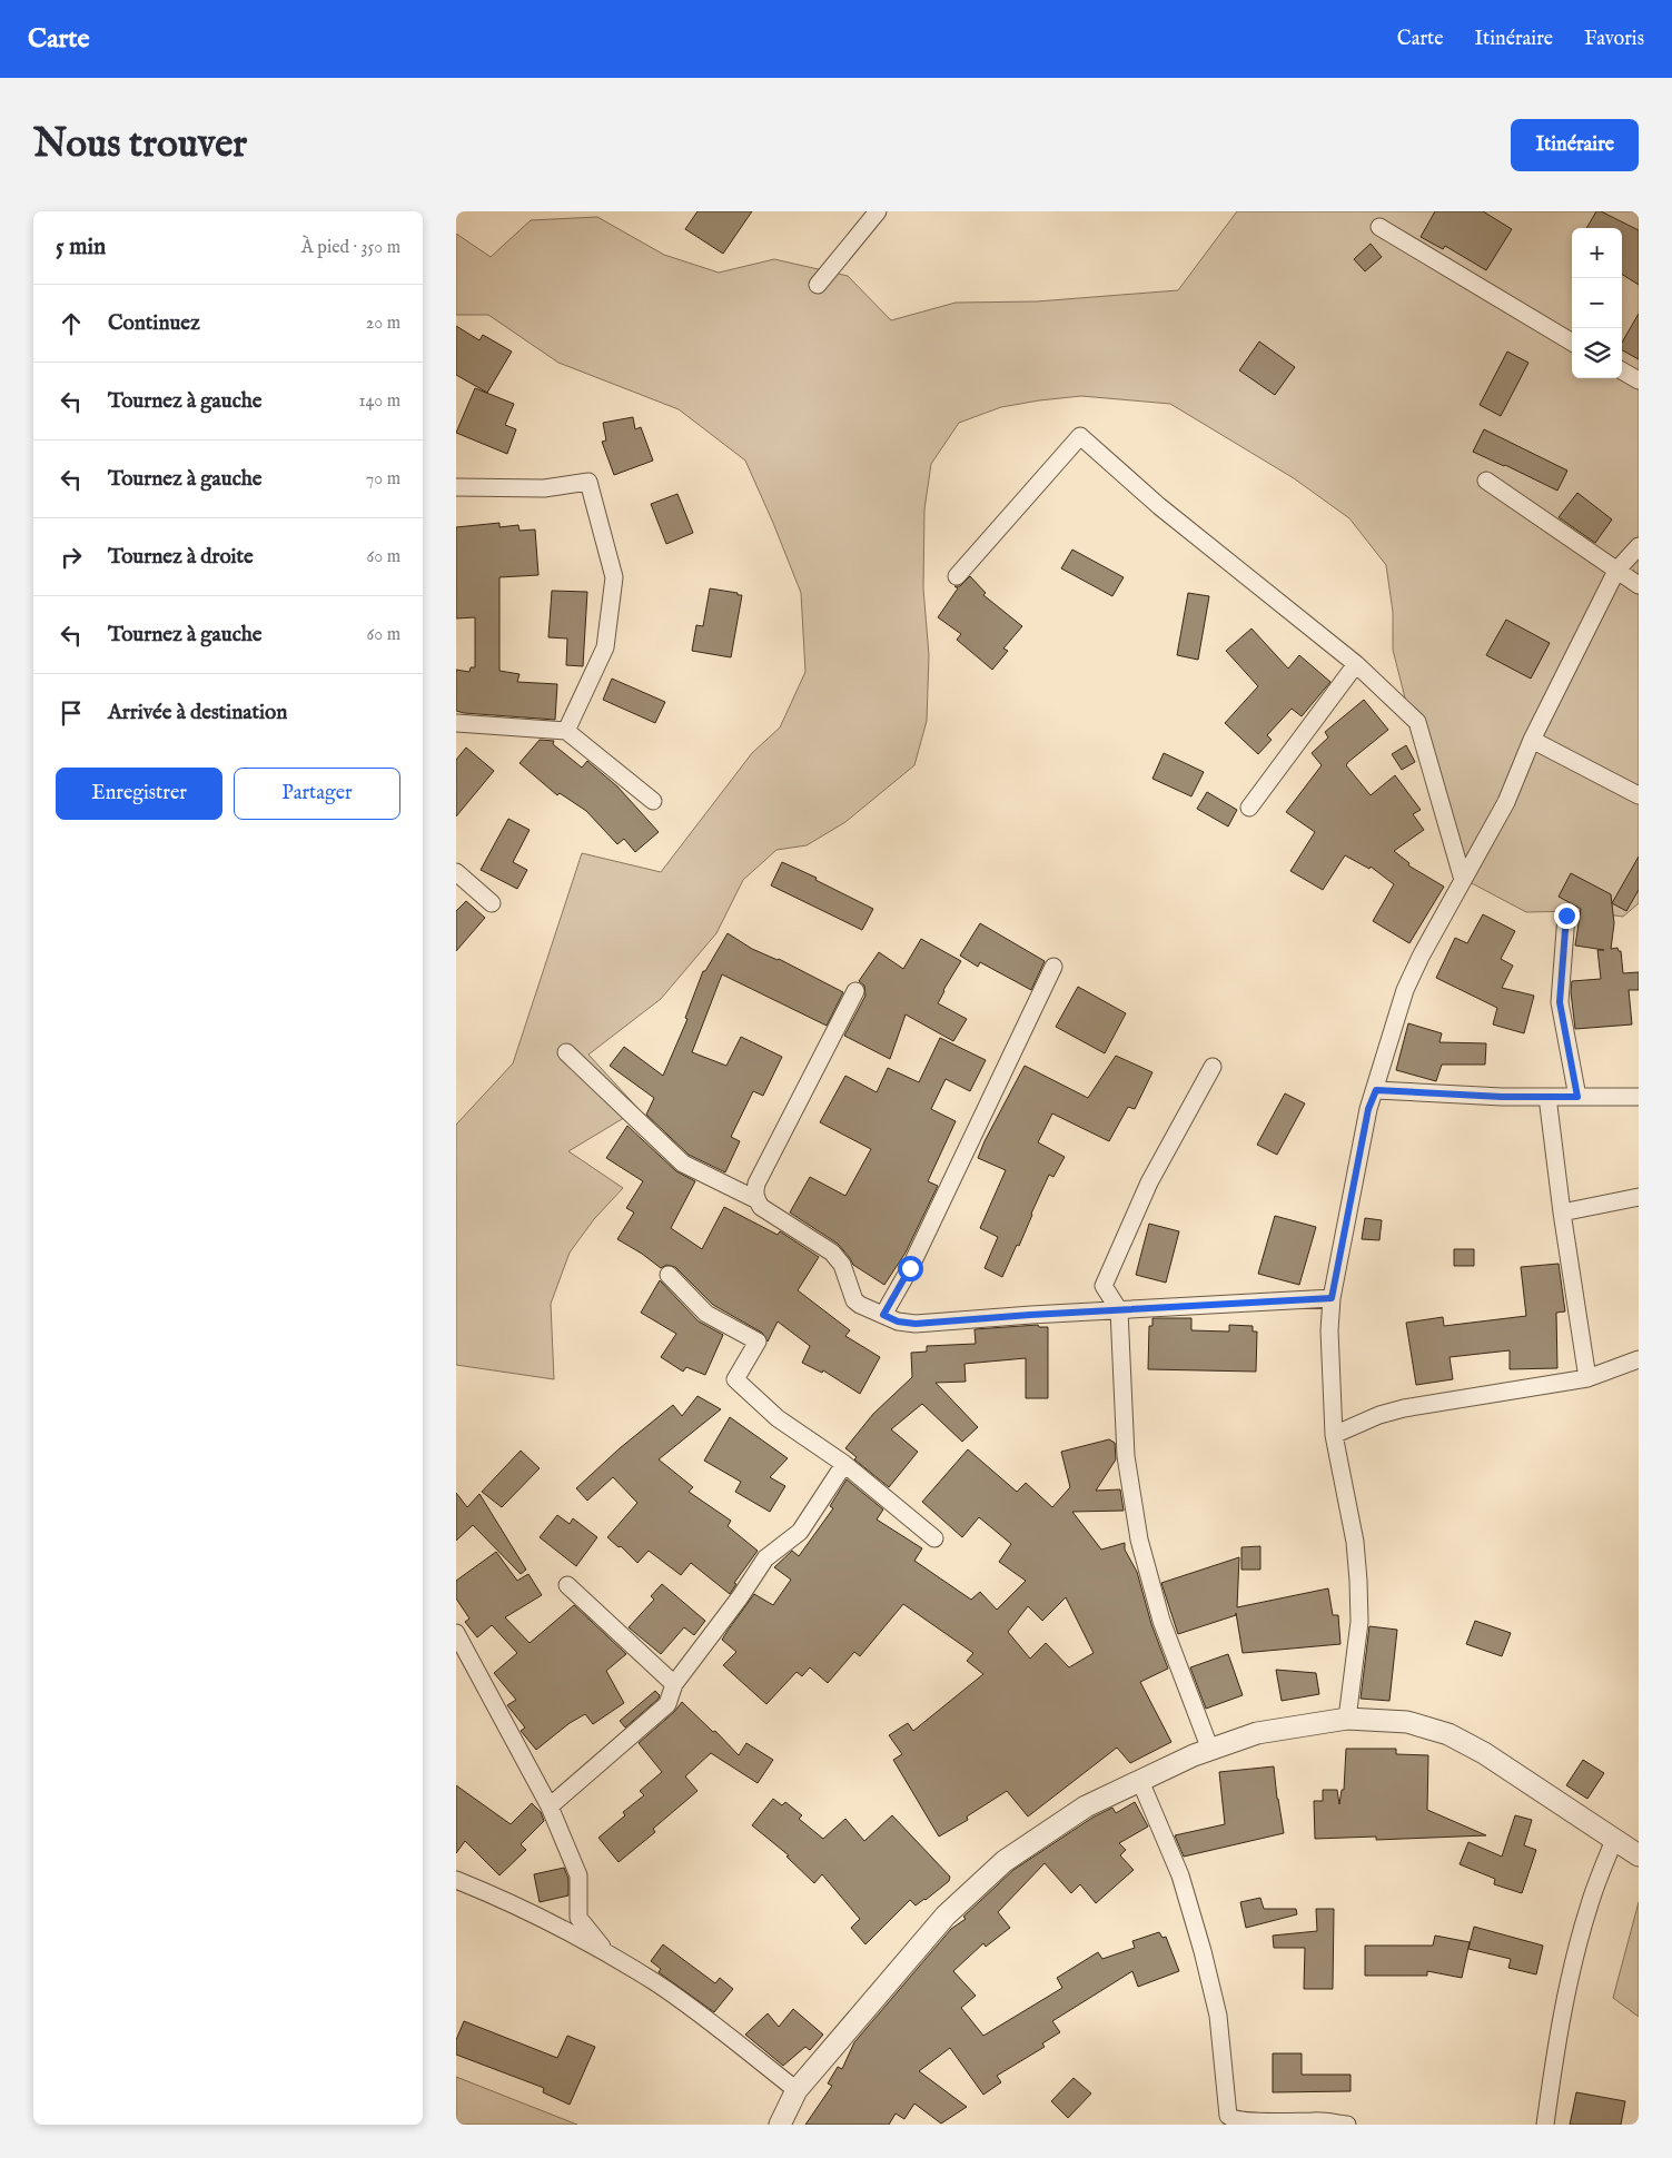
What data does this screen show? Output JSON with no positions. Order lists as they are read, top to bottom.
{
  "page": {
    "header": "Carte",
    "nav": ["Carte", "Itinéraire", "Favoris"],
    "buttons": [
      "Itinéraire",
      ["Enregistrer", "Partager"]
    ],
    "title": "Nous trouver",
    "heading": ["5 min", "À pied · 350 m"],
    "map_buttons": ["+", "−"],
    "list": [
      ["Continuez", "20 m"],
      ["Tournez à gauche", "140 m"],
      ["Tournez à gauche", "70 m"],
      ["Tournez à droite", "60 m"],
      ["Tournez à gauche", "60 m"],
      "Arrivée à destination"
    ]
  }
}
